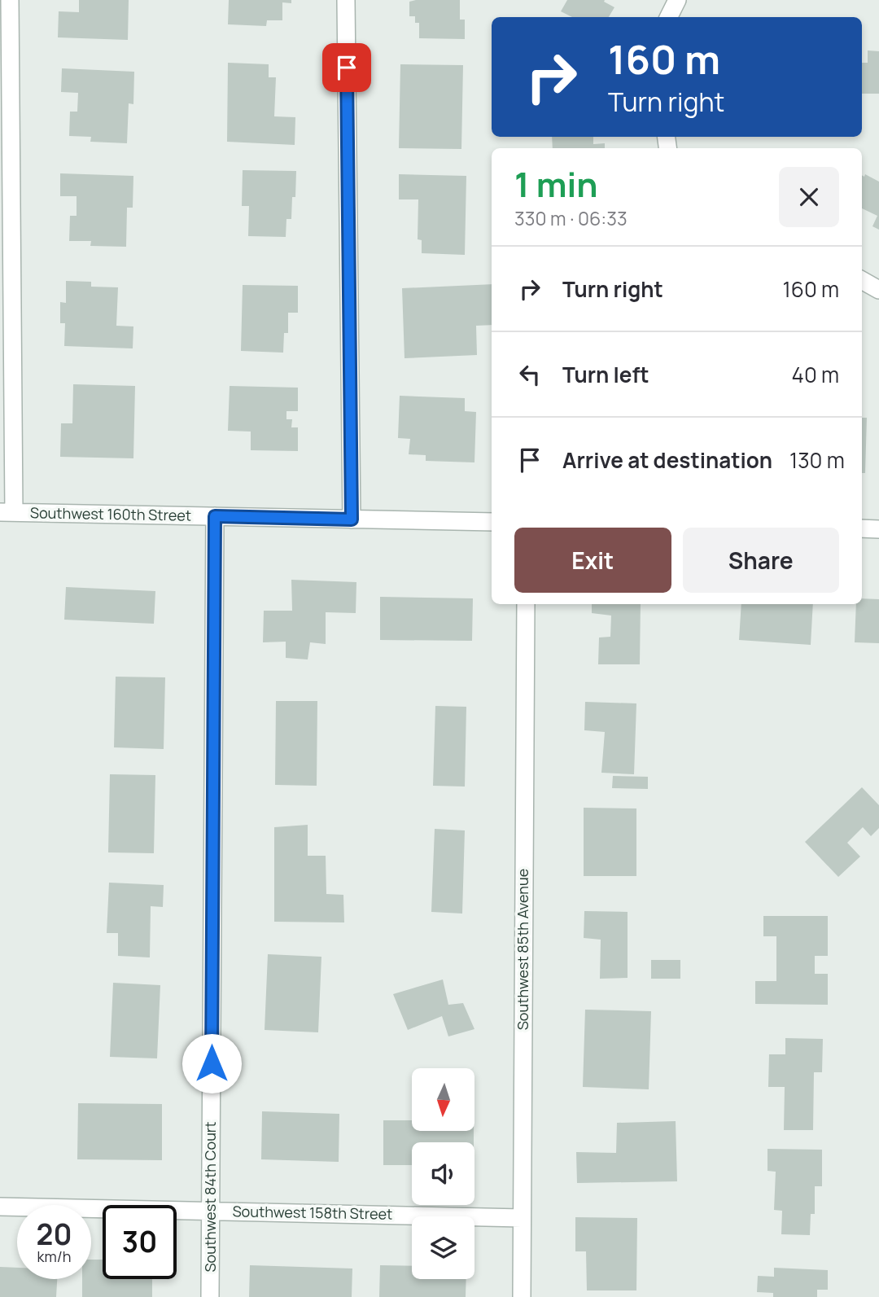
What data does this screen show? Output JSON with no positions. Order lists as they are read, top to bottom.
{
  "streets": {
    "street": [
      "Southwest 160th Street",
      "Southwest 85th Avenue",
      "Southwest 84th Court",
      "Southwest 158th Street"
    ]
  },
  "crossings": [
    ["Southwest 160th Street", "Southwest 84th Court"],
    ["Southwest 85th Avenue", "Southwest 158th Street"],
    ["Southwest 84th Court", "Southwest 158th Street"]
  ],
  "north": "bottom",
  "page": {
    "turn": ["160 m", "Turn right"],
    "heading": ["1 min", "330 m · 06:33"],
    "list": [
      {
        "name": "Turn right",
        "value": "160 m"
      },
      {
        "name": "Turn left",
        "value": "40 m"
      },
      {
        "name": "Arrive at destination",
        "value": "130 m"
      }
    ],
    "buttons": ["Exit", "Share"],
    "speed": "20 km/h",
    "limit": "30"
  }
}
